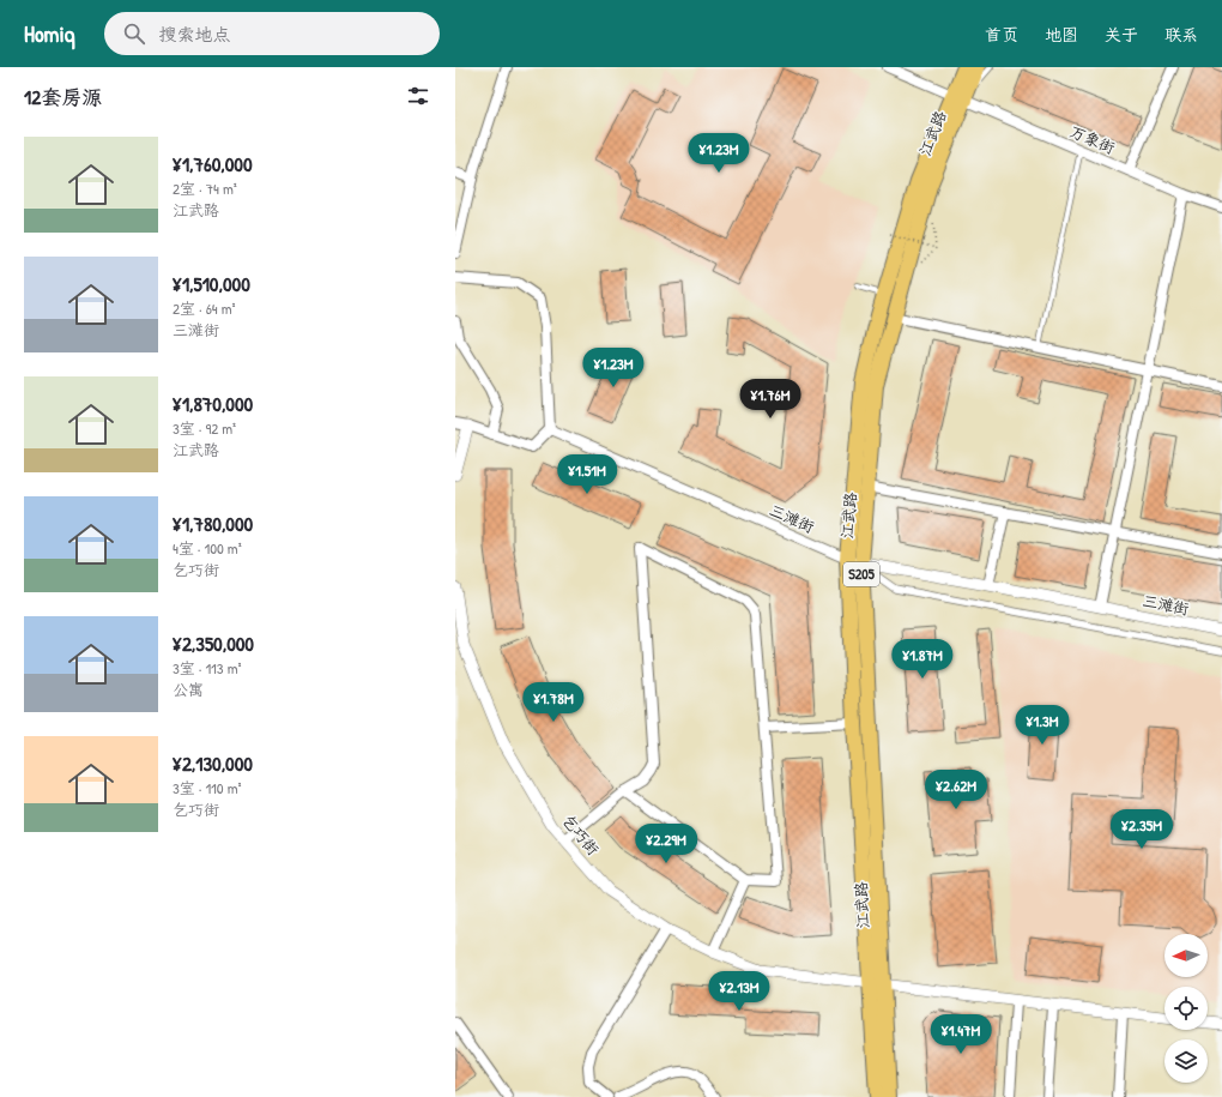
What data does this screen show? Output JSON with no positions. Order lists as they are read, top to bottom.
{
  "streets": {
    "main road": ["江武路", "S205"],
    "street": ["万象街", "三滩街", "乞巧街"]
  },
  "crossings": [
    ["江武路", "万象街"],
    ["江武路", "三滩街"],
    ["江武路", "乞巧街"]
  ],
  "north": "left",
  "page": {
    "header": "Homiq",
    "search": "搜索地点",
    "nav": [
      "首页",
      "地图",
      "关于",
      "联系"
    ],
    "heading": "12套房源",
    "list": [
      {
        "name": "¥1,760,000",
        "note": "2室 · 74 m² · 江武路"
      },
      {
        "name": "¥1,510,000",
        "note": "2室 · 64 m² · 三滩街"
      },
      {
        "name": "¥1,870,000",
        "note": "3室 · 92 m² · 江武路"
      },
      {
        "name": "¥1,780,000",
        "note": "4室 · 100 m² · 乞巧街"
      },
      {
        "name": "¥2,350,000",
        "note": "3室 · 113 m² · 公寓"
      },
      {
        "name": "¥2,130,000",
        "note": "3室 · 110 m² · 乞巧街"
      }
    ],
    "price": [
      "¥1.23M",
      "¥1.23M",
      "¥1.76M",
      "¥1.51M",
      "¥1.87M",
      "¥1.78M",
      "¥1.3M",
      "¥2.62M",
      "¥2.35M",
      "¥2.29M",
      "¥2.13M",
      "¥1.47M"
    ]
  }
}
